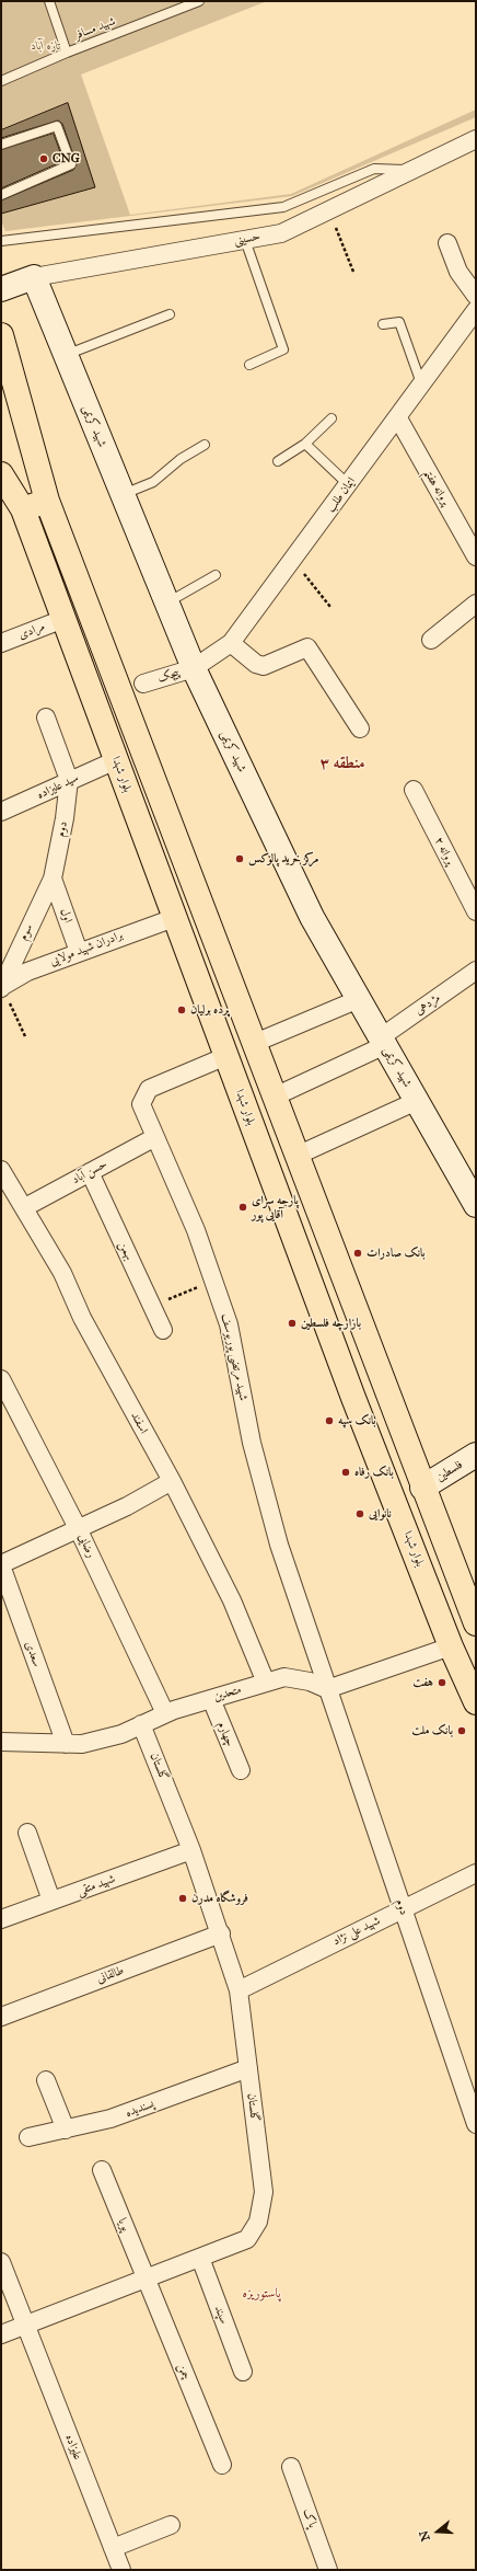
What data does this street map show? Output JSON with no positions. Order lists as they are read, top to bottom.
{
  "streets": {
    "main road": [
      "حسینی",
      "شهید کریمی",
      "بلوار شهدا",
      "فلسطین"
    ],
    "street": [
      "پروانه هفتم",
      "ایمان طلب",
      "مرادی",
      "پیچک",
      "سید علیزاده",
      "دوم",
      "پروانه ۲",
      "اول",
      "سوم",
      "برادران شهید مولایی",
      "مژدهی",
      "حسن آباد",
      "بهمن",
      "شهید مرتضی پوریوسف",
      "اسفند",
      "رضایی",
      "سعدی",
      "متحدین",
      "چهارم",
      "گلستان",
      "شهید متقی",
      "شهید علی نژاد",
      "طالقانی",
      "پسندیده",
      "پویا",
      "سپند",
      "چمن",
      "علیزاده",
      "پاک"
    ],
    "lane": ["شهید مسافر"]
  },
  "crossings": [
    ["حسینی", "شهید کریمی"],
    ["شهید کریمی", "ایمان طلب"],
    ["شهید کریمی", "پیچک"],
    ["شهید کریمی", "مژدهی"],
    ["پروانه هفتم", "ایمان طلب"],
    ["ایمان طلب", "پیچک"],
    ["مرادی", "بلوار شهدا"],
    ["بلوار شهدا", "سید علیزاده"],
    ["بلوار شهدا", "برادران شهید مولایی"],
    ["بلوار شهدا", "شهید مرتضی پوریوسف"],
    ["سید علیزاده", "دوم"],
    ["دوم", "اول"],
    ["دوم", "سوم"],
    ["دوم", "شهید مرتضی پوریوسف"],
    ["دوم", "متحدین"],
    ["دوم", "شهید علی نژاد"],
    ["اول", "سوم"],
    ["اول", "برادران شهید مولایی"],
    ["سوم", "برادران شهید مولایی"],
    ["حسن آباد", "بهمن"],
    ["حسن آباد", "شهید مرتضی پوریوسف"],
    ["حسن آباد", "اسفند"],
    ["شهید مرتضی پوریوسف", "متحدین"],
    ["اسفند", "متحدین"],
    ["رضایی", "متحدین"],
    ["سعدی", "متحدین"],
    ["متحدین", "چهارم"],
    ["متحدین", "گلستان"],
    ["گلستان", "شهید متقی"],
    ["گلستان", "شهید علی نژاد"],
    ["گلستان", "طالقانی"],
    ["گلستان", "پسندیده"],
    ["گلستان", "پویا"],
    ["گلستان", "سپند"],
    ["گلستان", "چمن"],
    ["گلستان", "علیزاده"],
    ["پویا", "چمن"]
  ],
  "districts": ["منطقه ۳", "پاستوریزه"],
  "parks": ["تازه آباد"],
  "places": [
    "CNG",
    "مركز خريد پالوكس",
    "پرده برلیان",
    "پارچه سرای آقایی پور",
    "بانک صادرات",
    "بازارچه فلسطین",
    "بانک سپه",
    "بانک رفاه",
    "نانوایی",
    "هفت",
    "بانک ملت",
    "فروشگاه مدرن"
  ],
  "north": "left"
}
